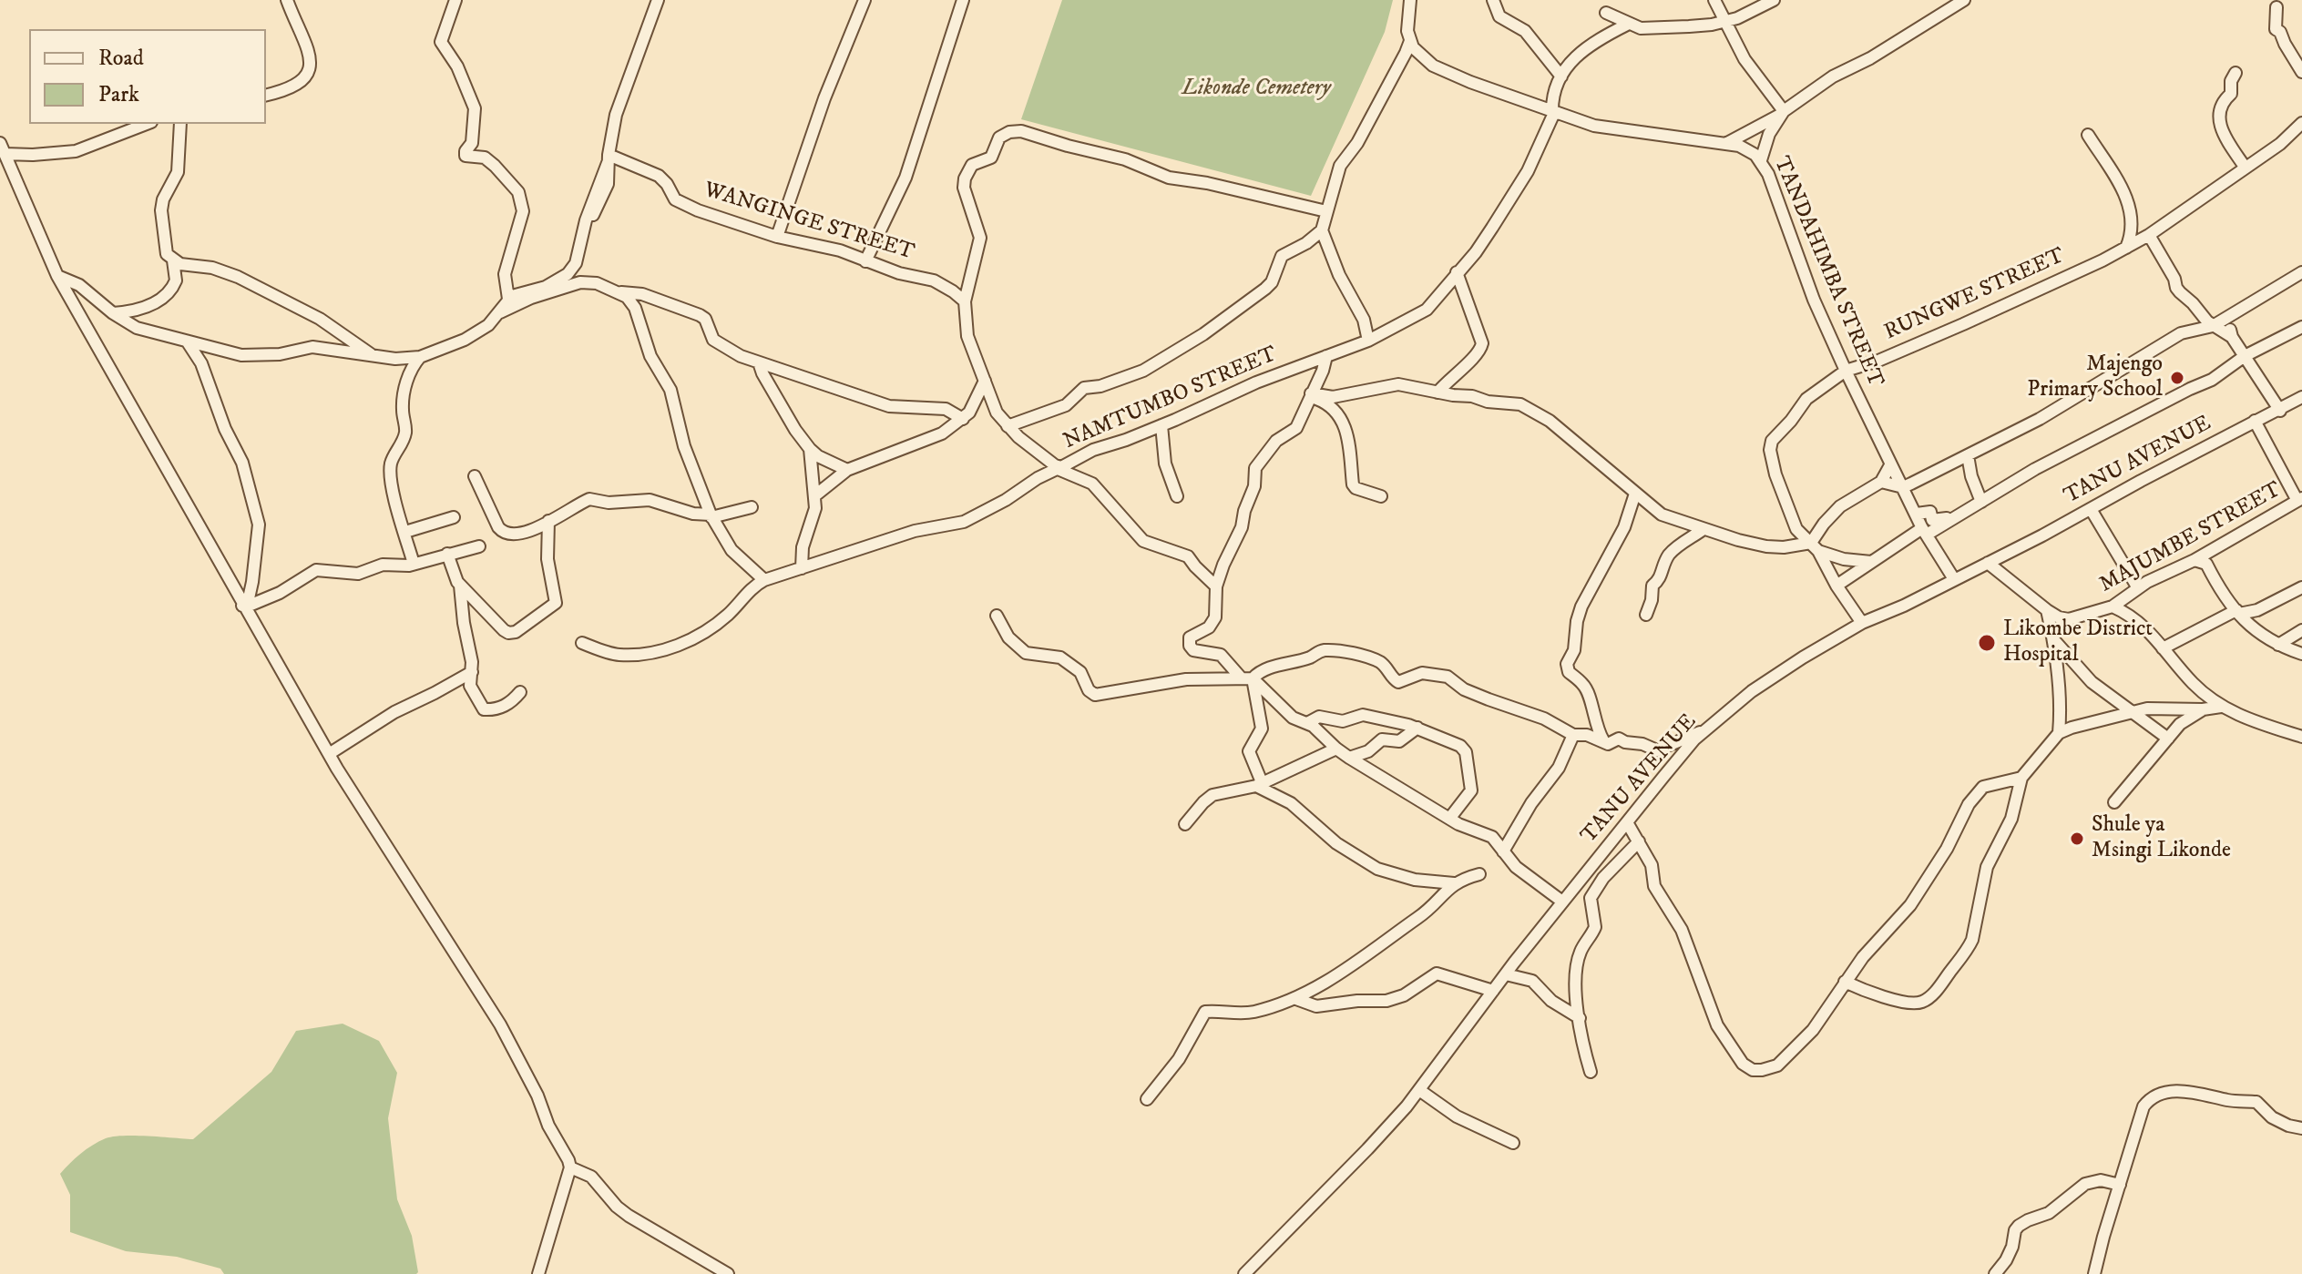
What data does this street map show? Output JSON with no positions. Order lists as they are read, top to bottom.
{
  "streets": {
    "street": [
      "WANGINGE STREET",
      "TANDAHIMBA STREET",
      "RUNGWE STREET",
      "NAMTUMBO STREET",
      "TANU AVENUE",
      "MAJUMBE STREET"
    ]
  },
  "crossings": [
    ["WANGINGE STREET", "NAMTUMBO STREET"],
    ["TANDAHIMBA STREET", "RUNGWE STREET"],
    ["TANDAHIMBA STREET", "NAMTUMBO STREET"],
    ["TANDAHIMBA STREET", "TANU AVENUE"],
    ["RUNGWE STREET", "TANU AVENUE"],
    ["TANU AVENUE", "MAJUMBE STREET"]
  ],
  "parks": ["Likonde Cemetery"],
  "places": ["Majengo Primary School", "Likombe District Hospital", "Shule ya Msingi Likonde"],
  "legend": ["Road", "Park"]
}
